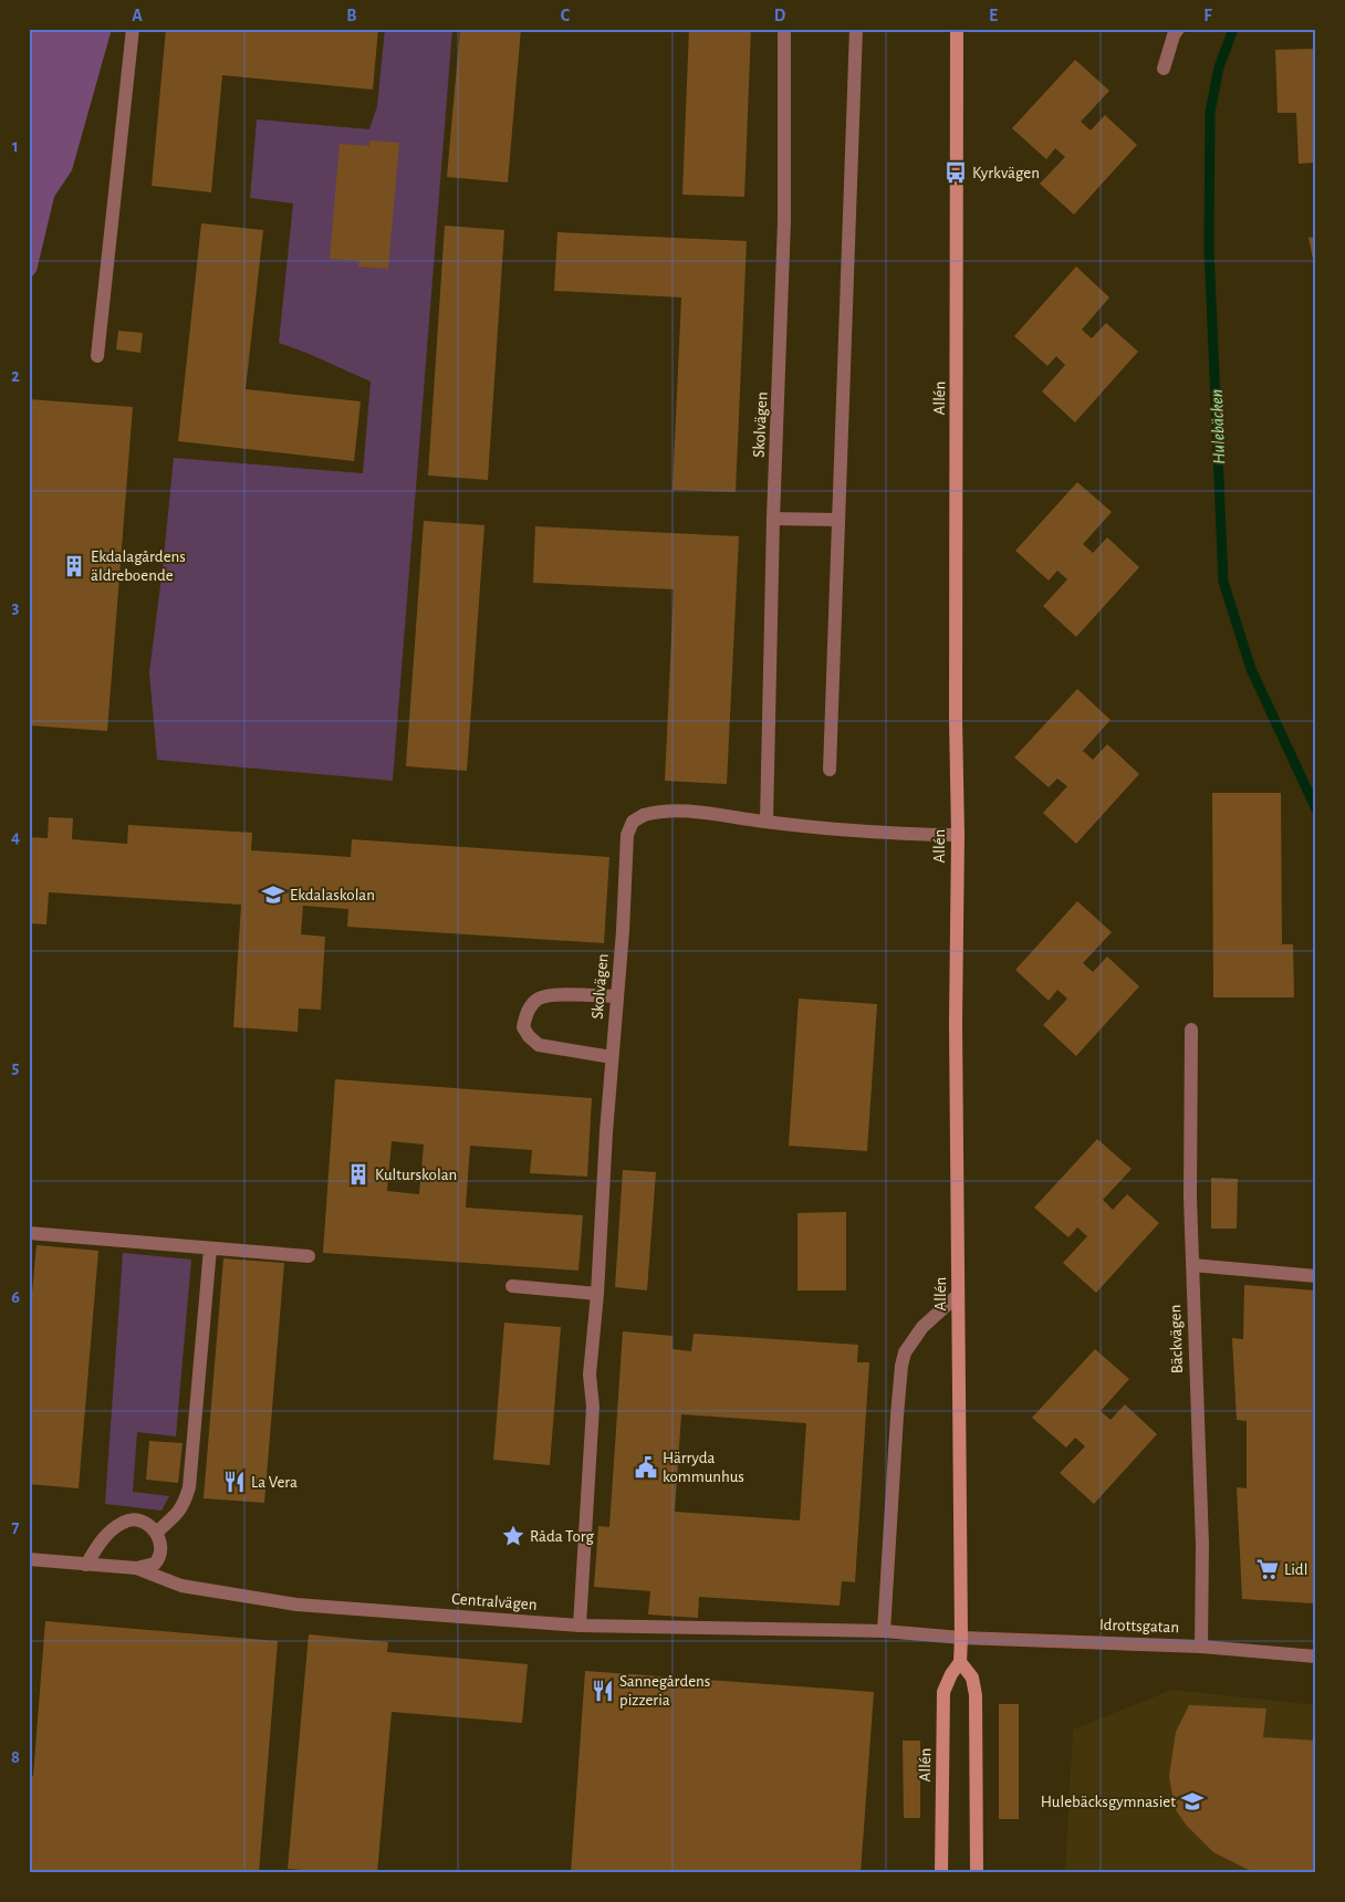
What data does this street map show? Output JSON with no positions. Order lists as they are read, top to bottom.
{
  "streets": {
    "street": [
      "Allén",
      "Skolvägen",
      "Bäckvägen",
      "Centralvägen",
      "Idrottsgatan"
    ]
  },
  "crossings": [
    ["Allén", "Skolvägen"],
    ["Allén", "Centralvägen"],
    ["Allén", "Idrottsgatan"],
    ["Skolvägen", "Centralvägen"],
    ["Bäckvägen", "Idrottsgatan"],
    ["Centralvägen", "Idrottsgatan"]
  ],
  "water": ["Hulebäcken"],
  "places": {
    "bus stop": ["Kyrkvägen"],
    "building": ["Ekdalagårdens äldreboende", "Kulturskolan"],
    "school or university": ["Ekdalaskolan", "Hulebäcksgymnasiet"],
    "public building": ["Härryda kommunhus"],
    "restaurant": ["La Vera", "Sannegårdens pizzeria"],
    "place": ["Råda Torg"],
    "supermarket": ["Lidl"]
  },
  "grid": {
    "columns": [
      "A",
      "B",
      "C",
      "D",
      "E",
      "F"
    ],
    "rows": [
      "1",
      "2",
      "3",
      "4",
      "5",
      "6",
      "7",
      "8"
    ]
  }
}
